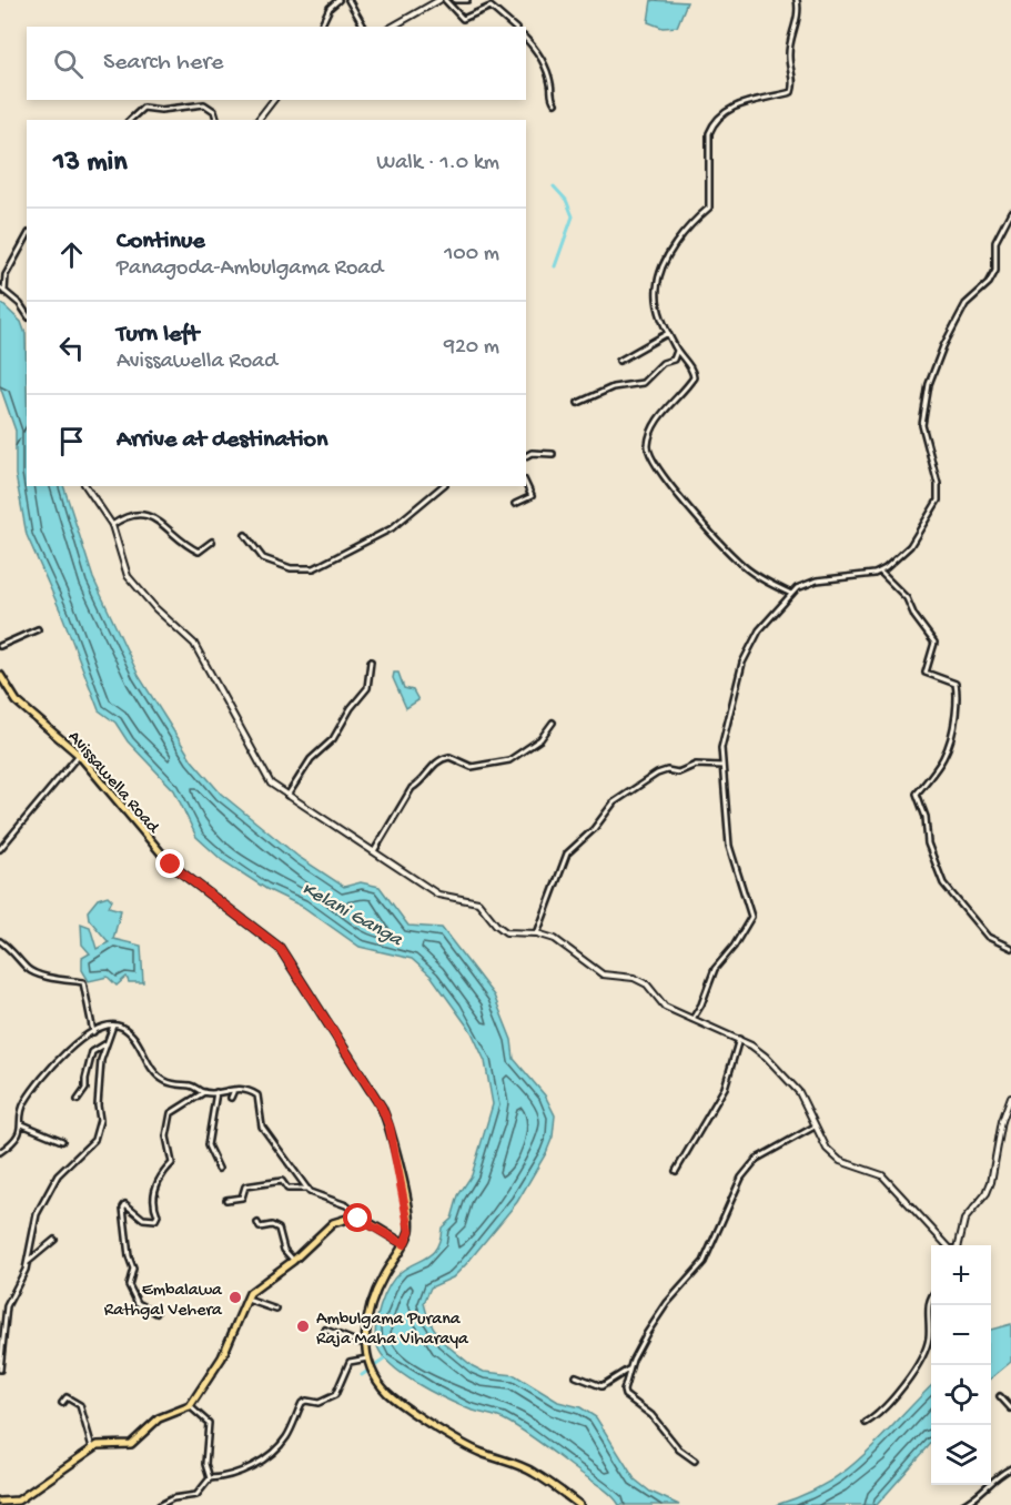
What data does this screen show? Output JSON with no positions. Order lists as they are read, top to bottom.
{
  "streets": {
    "main road": ["Avissawella Road"]
  },
  "water": ["Kelani Ganga"],
  "places": ["Embalawa Rathgal Vehera", "Ambulgama Purana Raja Maha Viharaya"],
  "page": {
    "search": "Search here",
    "heading": ["13 min", "Walk · 1.0 km"],
    "list": [
      ["Continue", "Panagoda-Ambulgama Road", "100 m"],
      ["Turn left", "Avissawella Road", "920 m"],
      "Arrive at destination"
    ],
    "map_buttons": ["+", "−"]
  }
}
